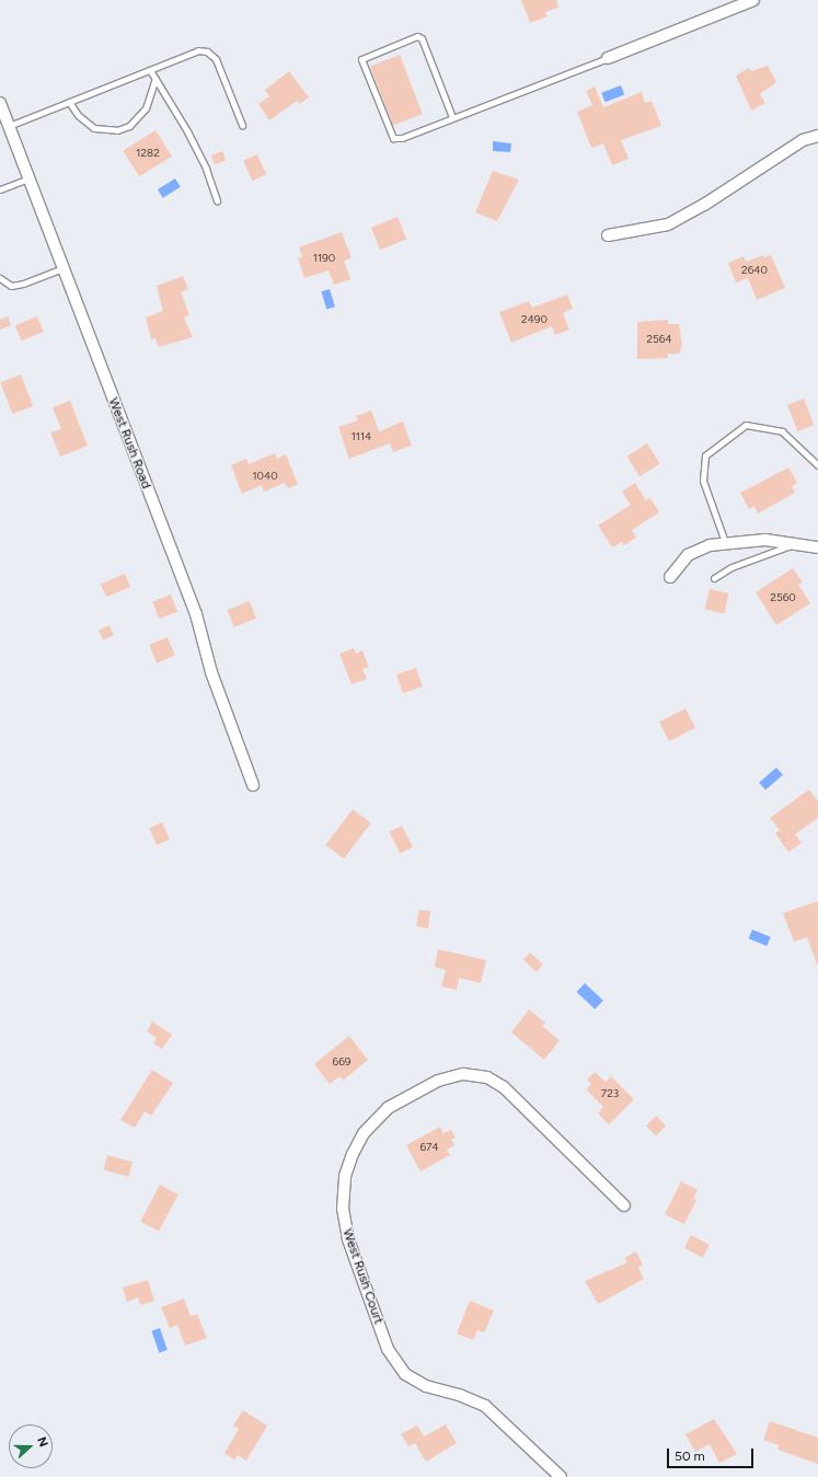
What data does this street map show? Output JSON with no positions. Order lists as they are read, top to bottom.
{
  "streets": {
    "street": ["West Rush Road", "West Rush Court"]
  },
  "house_numbers": [
    "1282",
    "1190",
    "2640",
    "2490",
    "2564",
    "1114",
    "1040",
    "2560",
    "669",
    "723",
    "674"
  ],
  "scale_bar": "50 m",
  "north": "right"
}
